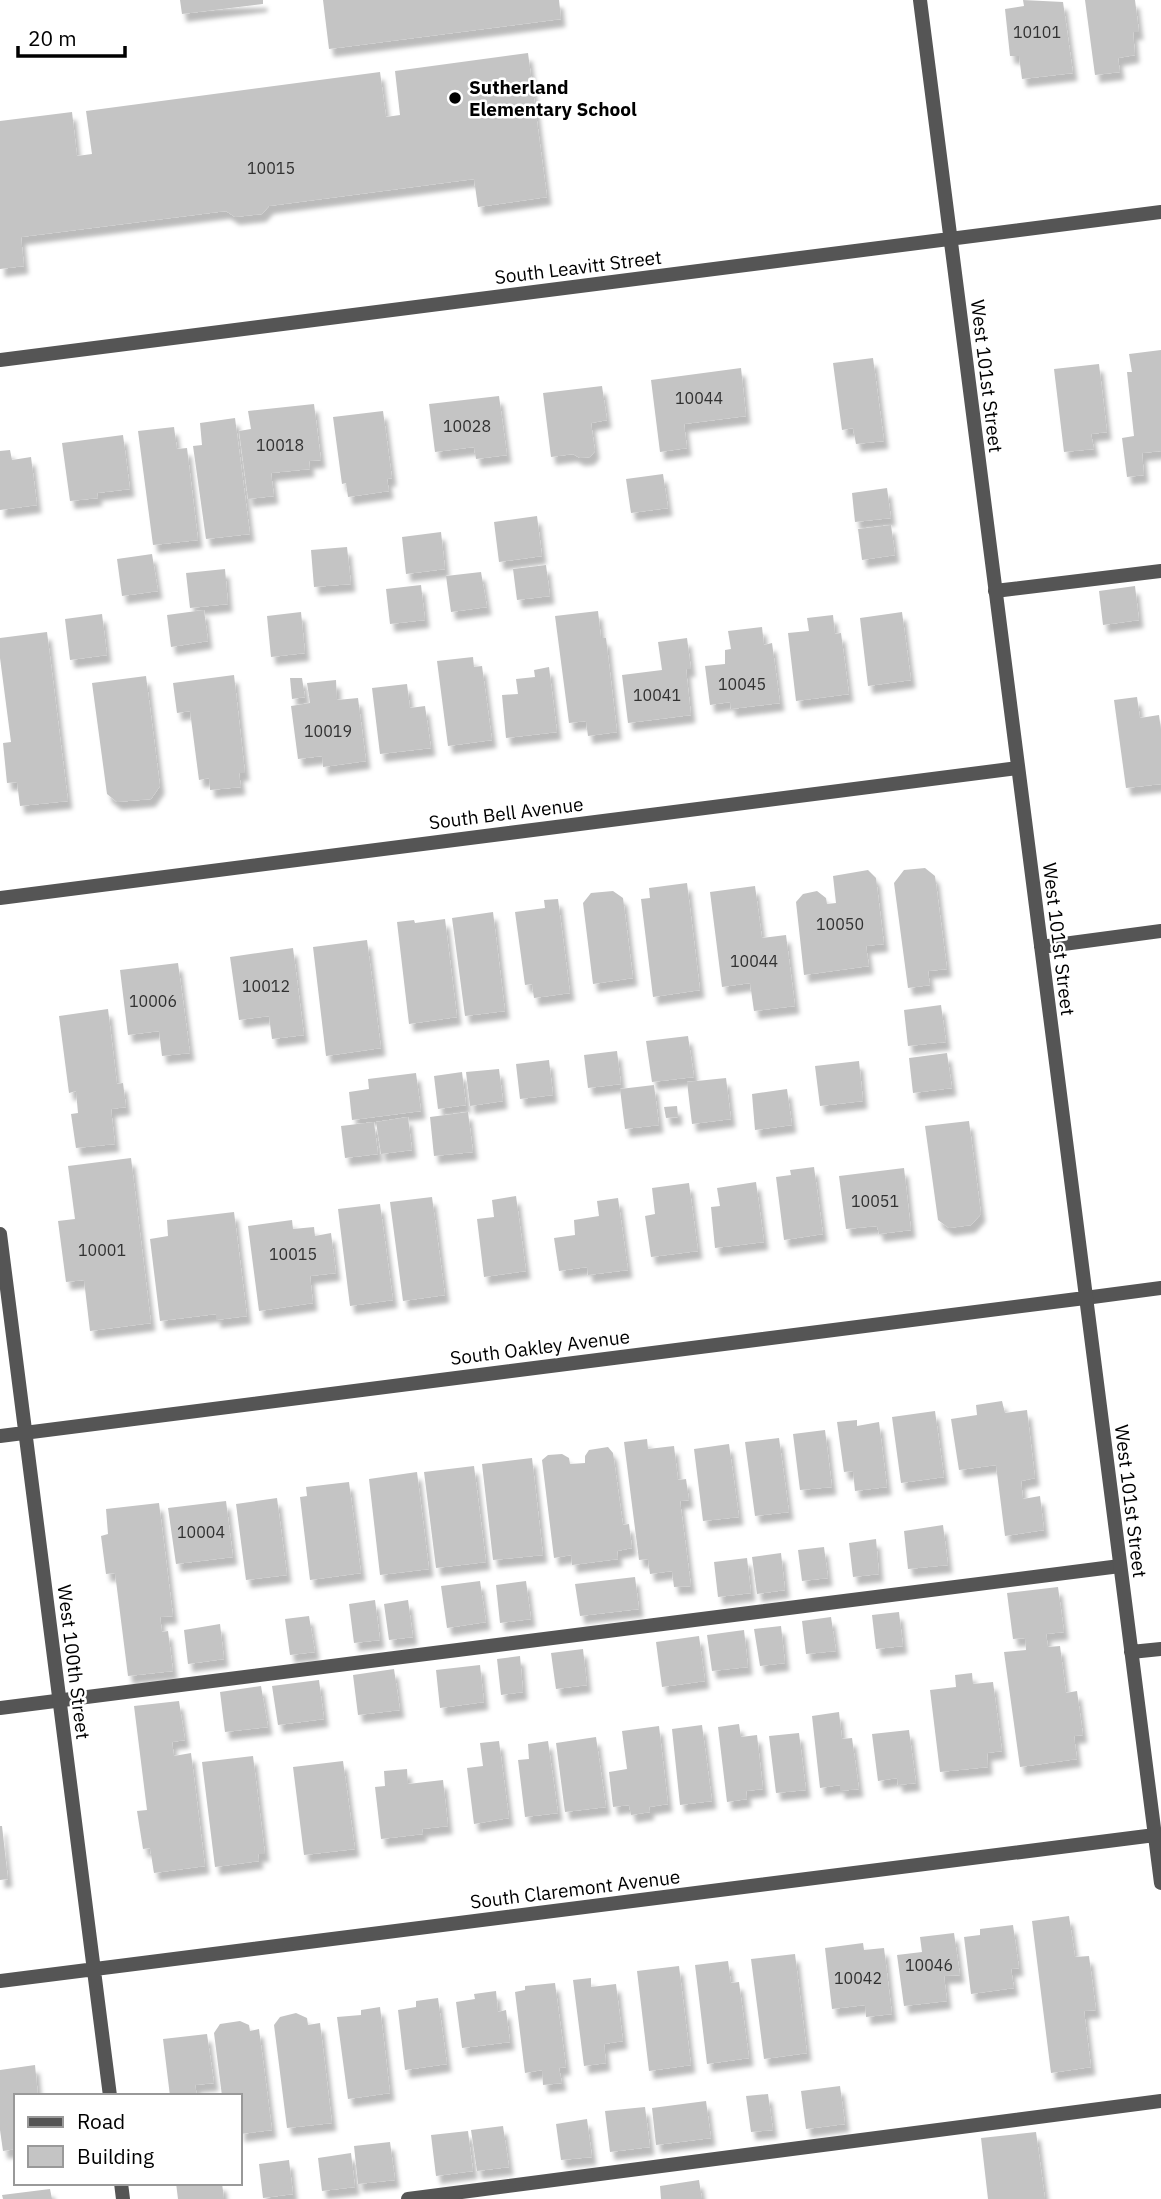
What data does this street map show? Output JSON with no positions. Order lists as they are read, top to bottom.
{
  "streets": {
    "street": [
      "South Leavitt Street",
      "West 101st Street",
      "South Bell Avenue",
      "South Oakley Avenue",
      "West 100th Street",
      "South Claremont Avenue"
    ]
  },
  "crossings": [
    ["South Leavitt Street", "West 101st Street"],
    ["West 101st Street", "South Bell Avenue"],
    ["West 101st Street", "South Oakley Avenue"],
    ["West 101st Street", "South Claremont Avenue"],
    ["South Oakley Avenue", "West 100th Street"],
    ["West 100th Street", "South Claremont Avenue"]
  ],
  "places": ["Sutherland Elementary School"],
  "house_numbers": [
    "10101",
    "10015",
    "10044",
    "10028",
    "10018",
    "10045",
    "10041",
    "10019",
    "10050",
    "10044",
    "10012",
    "10006",
    "10051",
    "10001",
    "10015",
    "10004",
    "10046",
    "10042"
  ],
  "legend": ["Road", "Building"],
  "scale_bar": "20 m"
}
